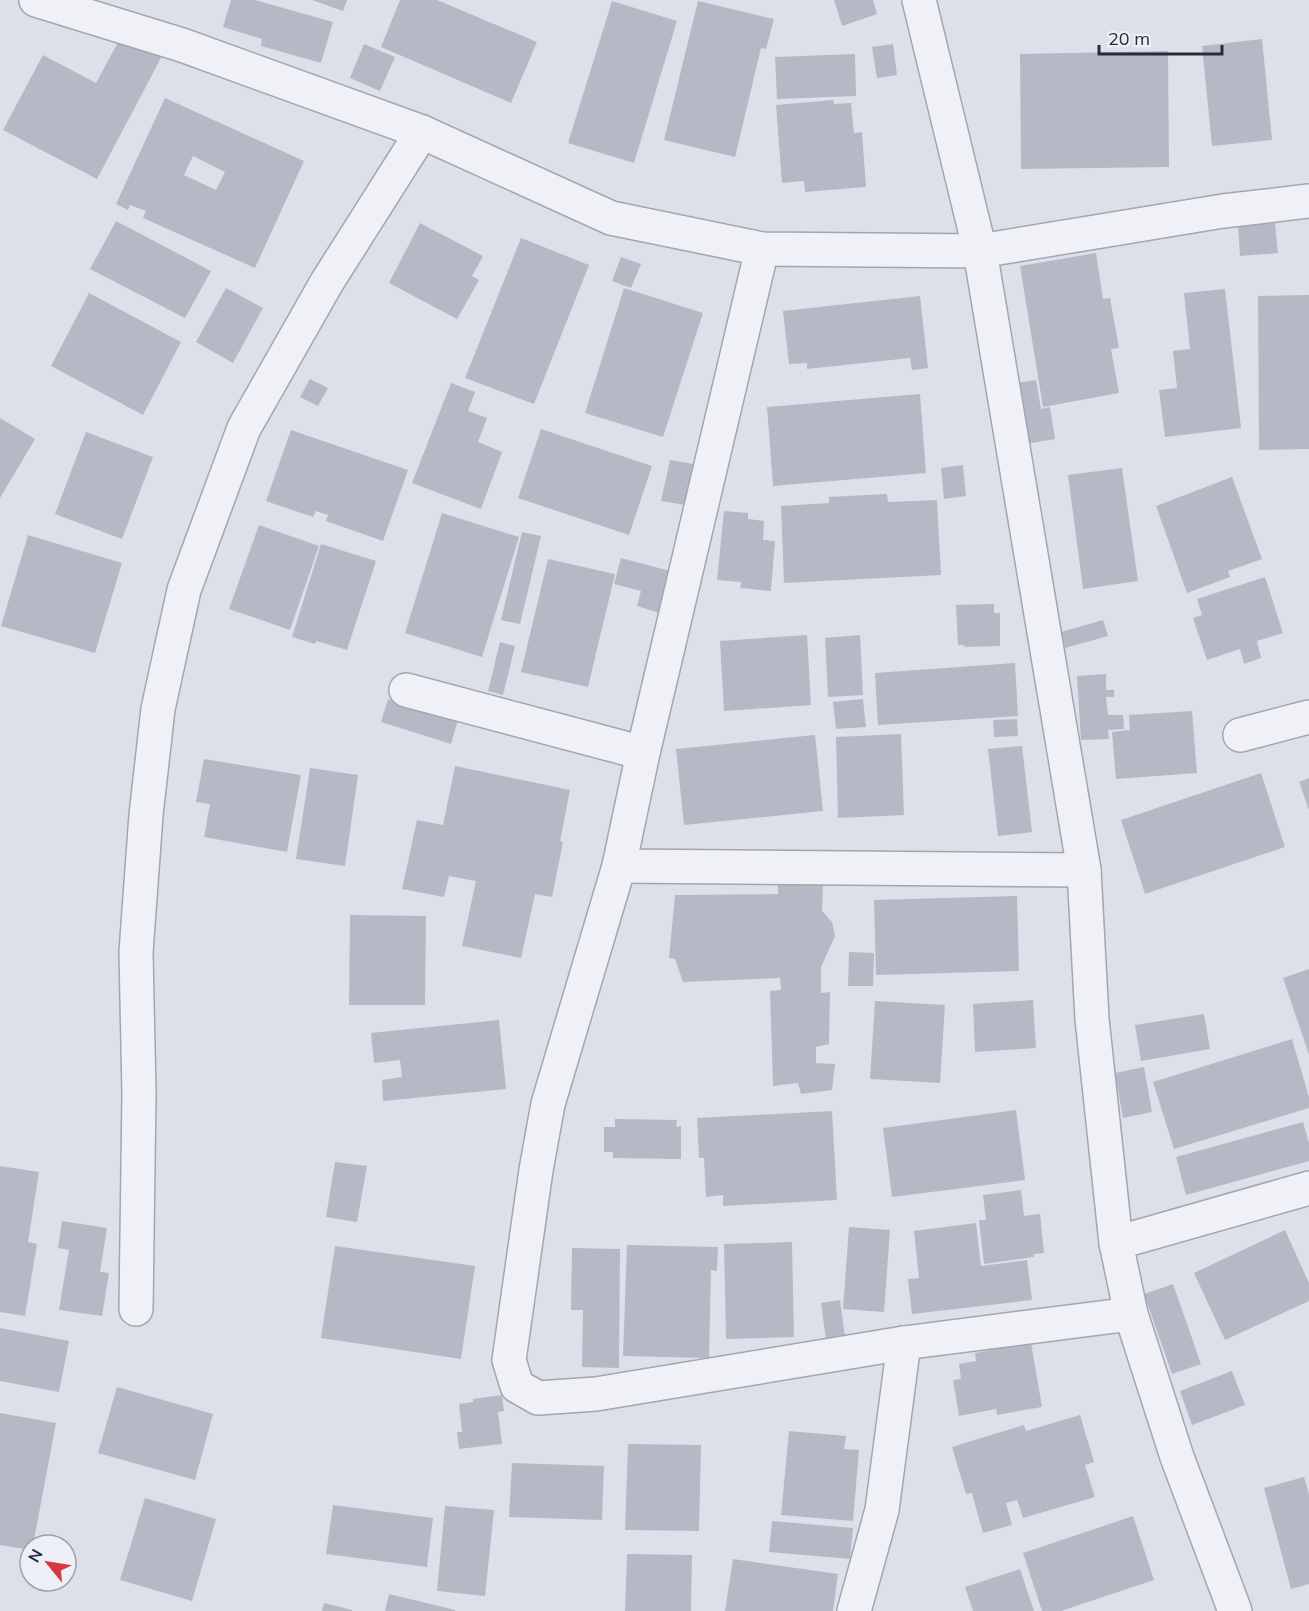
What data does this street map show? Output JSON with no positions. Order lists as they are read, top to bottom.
{
  "scale_bar": "20 m",
  "north": "top left"
}
